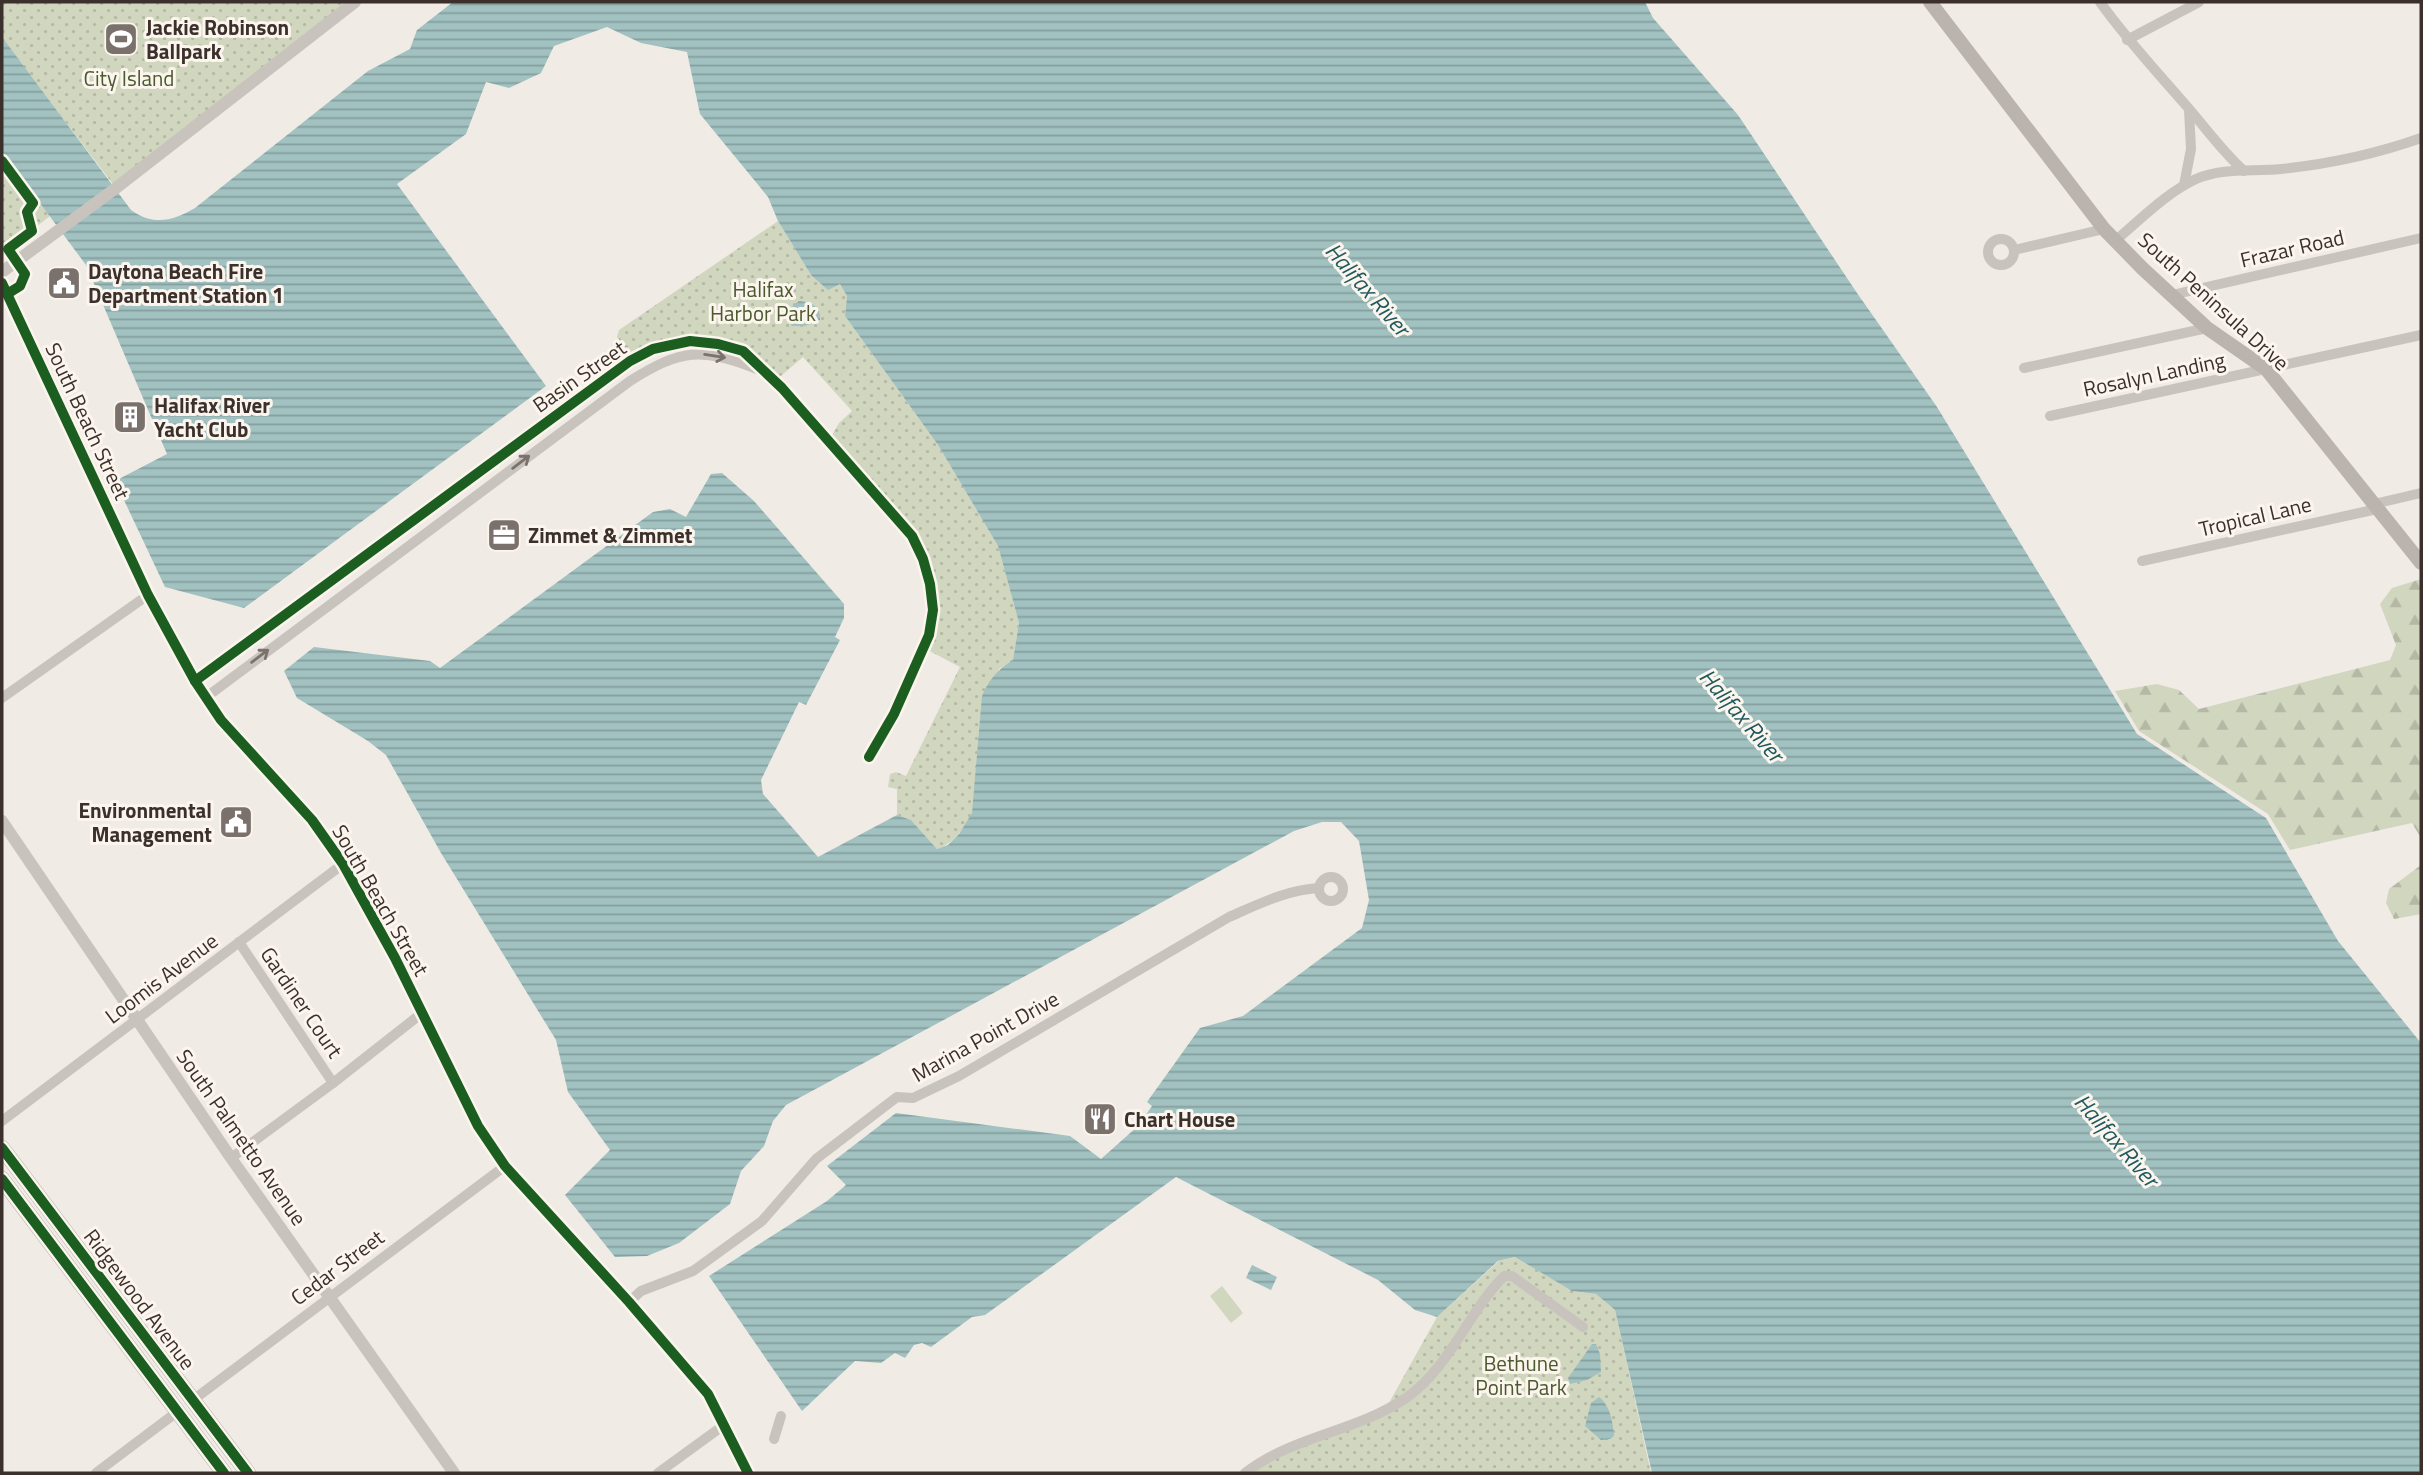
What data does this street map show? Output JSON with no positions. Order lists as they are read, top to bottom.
{
  "streets": {
    "main road": ["South Peninsula Drive", "Ridgewood Avenue"],
    "street": [
      "Frazar Road",
      "Rosalyn Landing",
      "Basin Street",
      "South Beach Street",
      "Tropical Lane",
      "Loomis Avenue",
      "Gardiner Court",
      "Marina Point Drive",
      "South Palmetto Avenue",
      "Cedar Street"
    ]
  },
  "crossings": [
    ["Frazar Road", "South Peninsula Drive"],
    ["South Peninsula Drive", "Rosalyn Landing"],
    ["South Peninsula Drive", "Tropical Lane"],
    ["Basin Street", "South Beach Street"],
    ["South Beach Street", "Loomis Avenue"],
    ["South Beach Street", "Gardiner Court"],
    ["South Beach Street", "Marina Point Drive"],
    ["South Beach Street", "Cedar Street"],
    ["Loomis Avenue", "Gardiner Court"],
    ["Loomis Avenue", "South Palmetto Avenue"],
    ["Gardiner Court", "South Palmetto Avenue"],
    ["South Palmetto Avenue", "Cedar Street"],
    ["Cedar Street", "Ridgewood Avenue"]
  ],
  "water": ["Halifax River"],
  "parks": ["City Island", "Halifax Harbor Park", "Bethune Point Park"],
  "places": {
    "sports": ["Jackie Robinson Ballpark"],
    "public building": ["Daytona Beach Fire Department Station 1", "Environmental Management"],
    "building": ["Halifax River Yacht Club"],
    "office": ["Zimmet & Zimmet"],
    "restaurant": ["Chart House"]
  }
}
